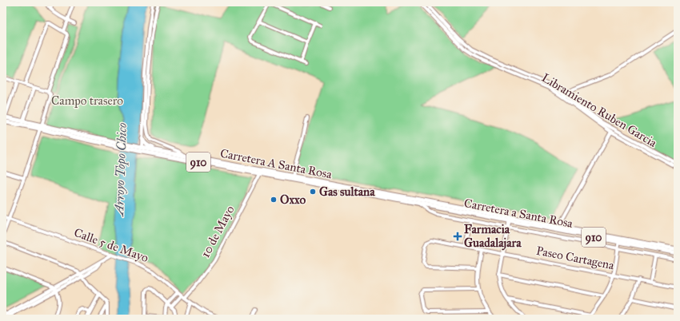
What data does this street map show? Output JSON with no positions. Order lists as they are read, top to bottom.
{
  "streets": {
    "main road": ["910", "Carretera A Santa Rosa", "Carretera a Santa Rosa"],
    "street": [
      "Libramiento Ruben Garcia",
      "10 de Mayo",
      "Calle 5 de Mayo",
      "Paseo Cartagena"
    ]
  },
  "crossings": [
    ["910", "Carretera A Santa Rosa"],
    ["Carretera A Santa Rosa", "Carretera a Santa Rosa"],
    ["Carretera A Santa Rosa", "10 de Mayo"],
    ["10 de Mayo", "Calle 5 de Mayo"]
  ],
  "water": ["Arroyo Topo Chico"],
  "parks": ["Campo trasero"],
  "places": {
    "other": ["Gas sultana", "Oxxo"],
    "health": ["Farmacia Guadalajara"]
  }
}
